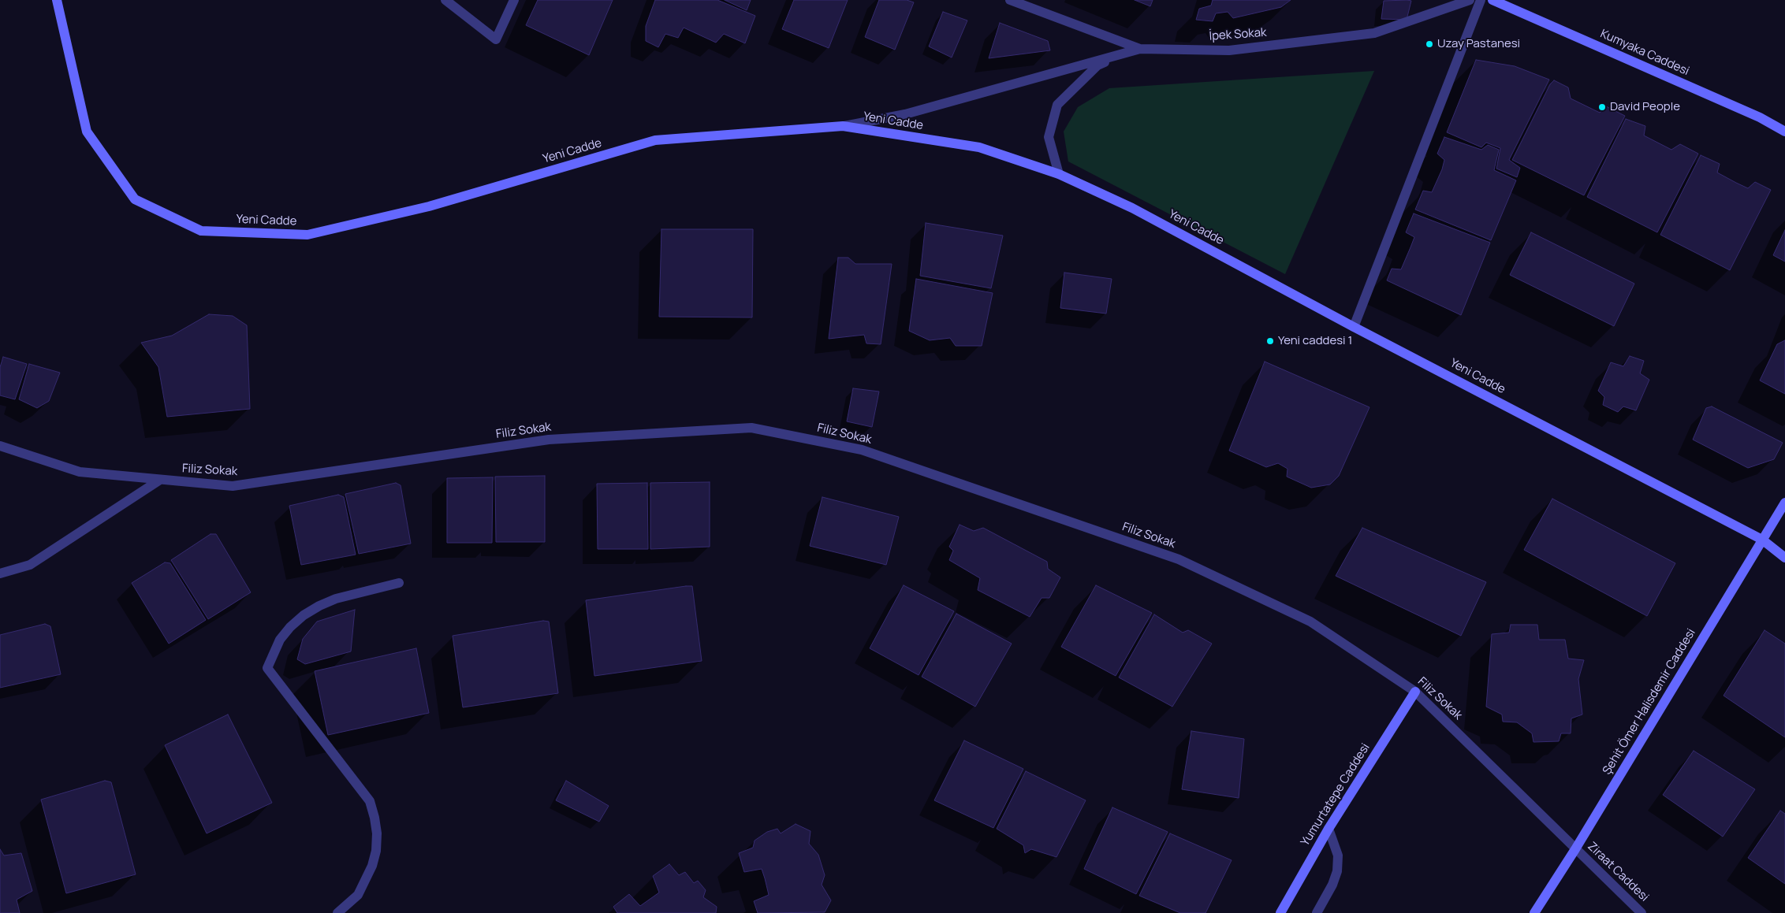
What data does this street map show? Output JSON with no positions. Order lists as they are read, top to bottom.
{
  "streets": {
    "street": [
      "İpek Sokak",
      "Kumyaka Caddesi",
      "Yeni Cadde",
      "Filiz Sokak",
      "Şehit Ömer Halisdemir Caddesi",
      "Yumurtatepe Caddesi",
      "Ziraat Caddesi"
    ]
  },
  "crossings": [
    ["Yeni Cadde", "Şehit Ömer Halisdemir Caddesi"],
    ["Filiz Sokak", "Şehit Ömer Halisdemir Caddesi"],
    ["Filiz Sokak", "Yumurtatepe Caddesi"],
    ["Filiz Sokak", "Ziraat Caddesi"],
    ["Şehit Ömer Halisdemir Caddesi", "Ziraat Caddesi"]
  ],
  "places": ["Uzay Pastanesi", "David People", "Yeni caddesi 1"]
}
